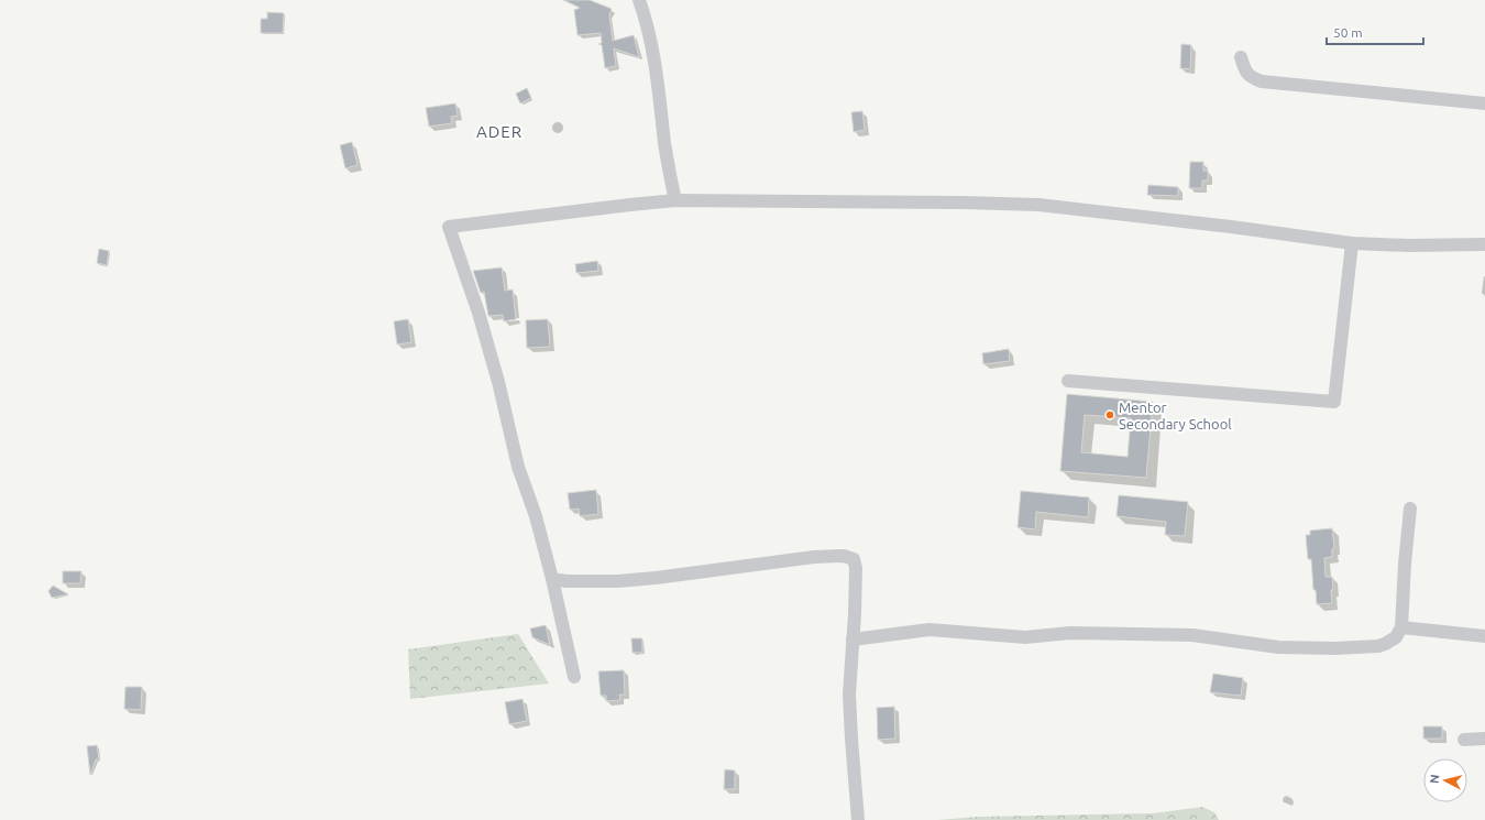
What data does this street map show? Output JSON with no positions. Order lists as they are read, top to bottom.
{
  "districts": ["ADER"],
  "places": ["Mentor Secondary School"],
  "scale_bar": "50 m",
  "north": "left"
}
